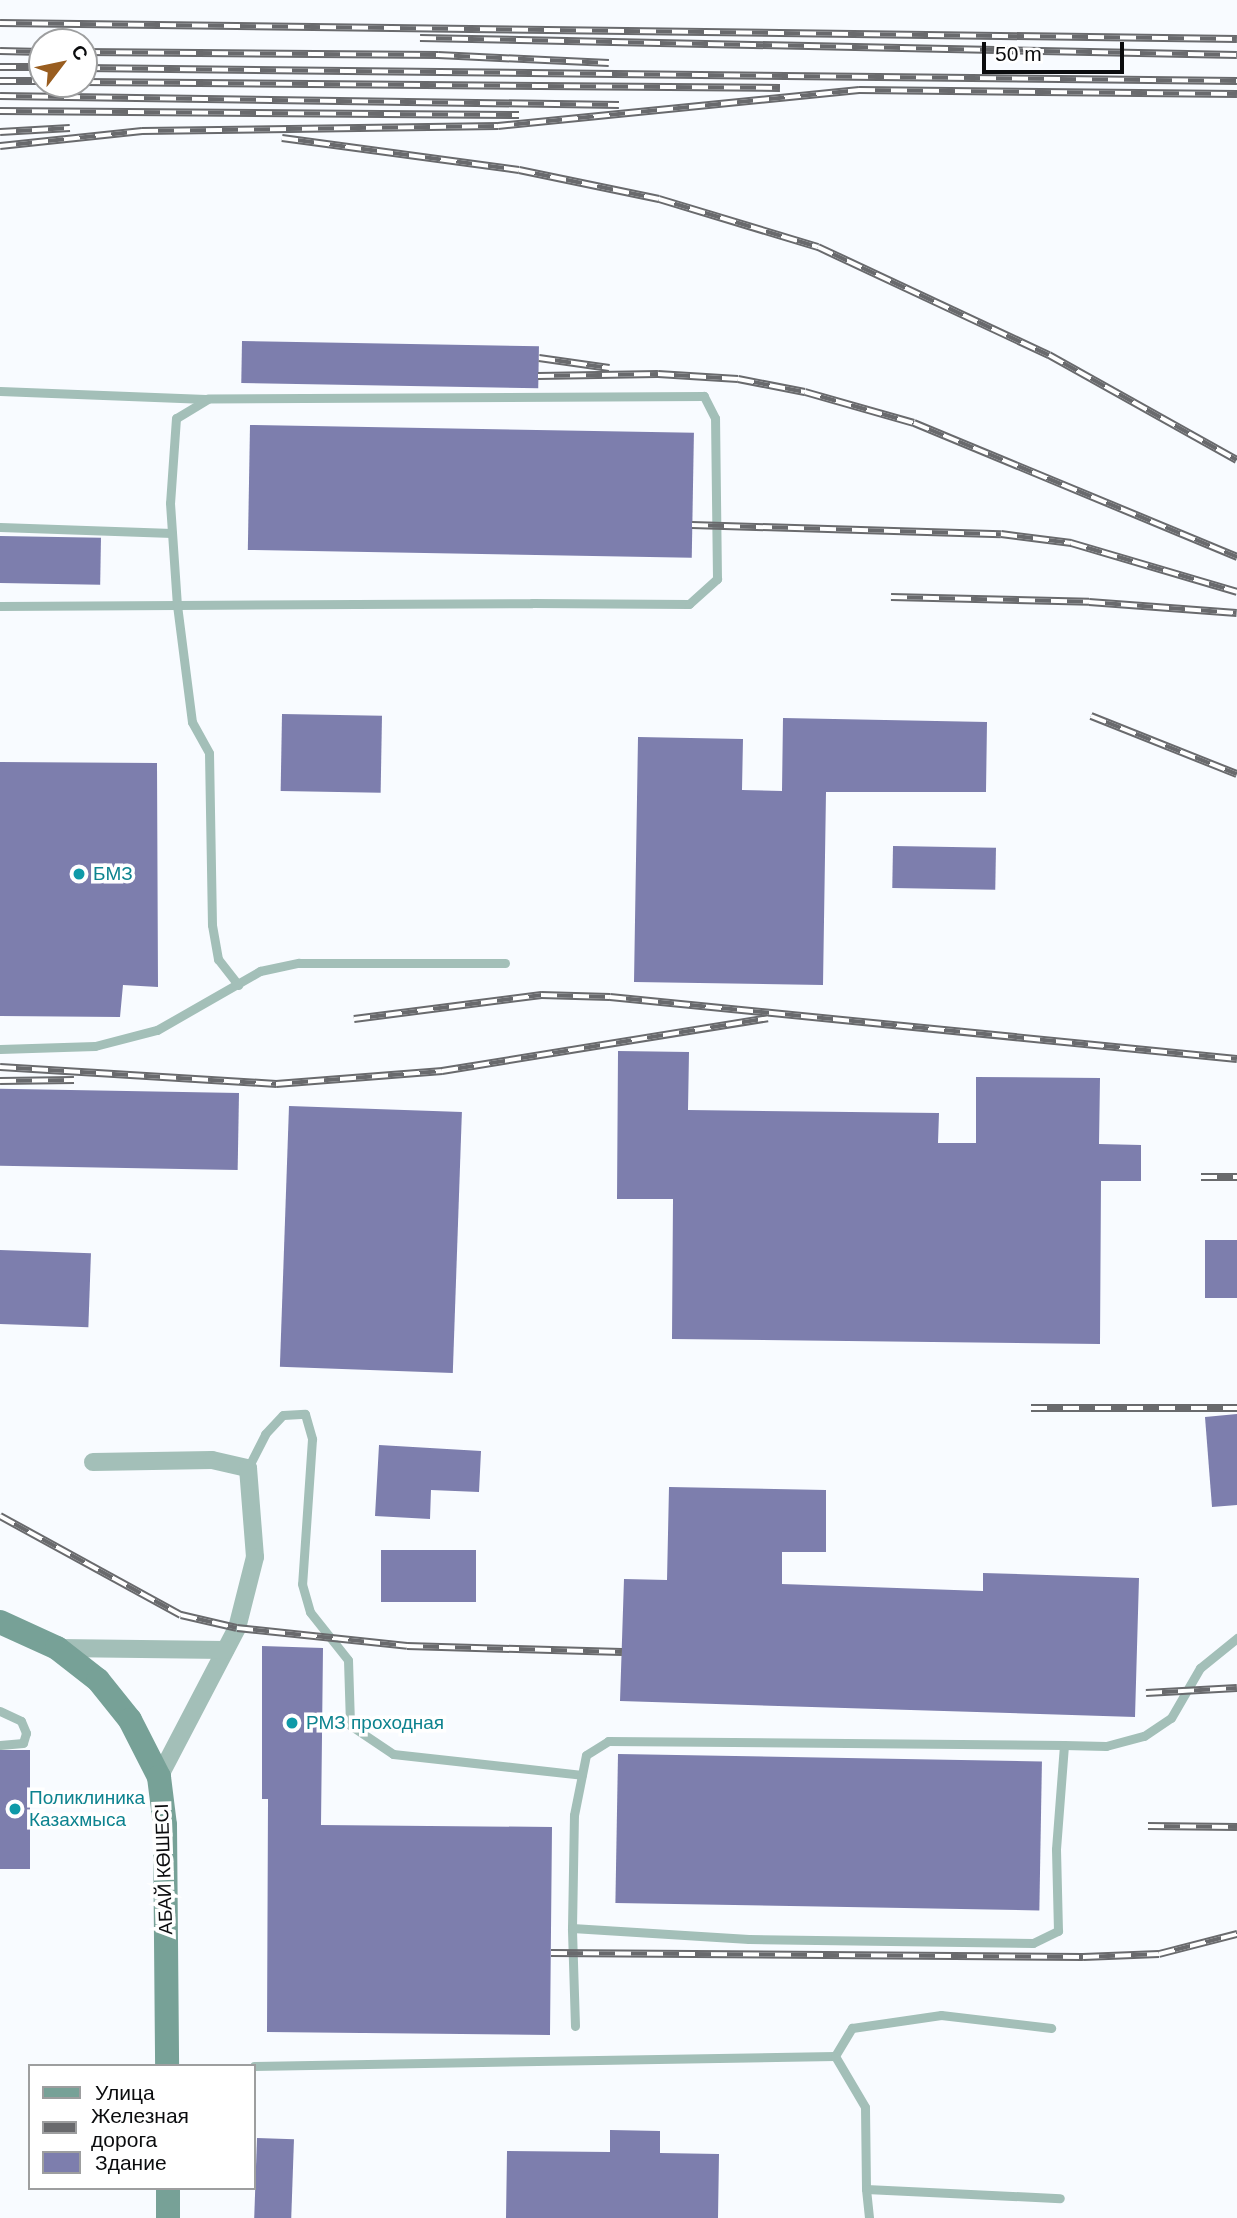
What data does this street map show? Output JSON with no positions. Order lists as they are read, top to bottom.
{
  "streets": {
    "street": ["АБАЙ КӨШЕСІ"]
  },
  "places": ["БМЗ", "РМЗ проходная", "Поликлиника Казахмыса"],
  "legend": ["Улица", "Железная дорога", "Здание"],
  "scale_bar": "50 m",
  "north": "top right"
}
